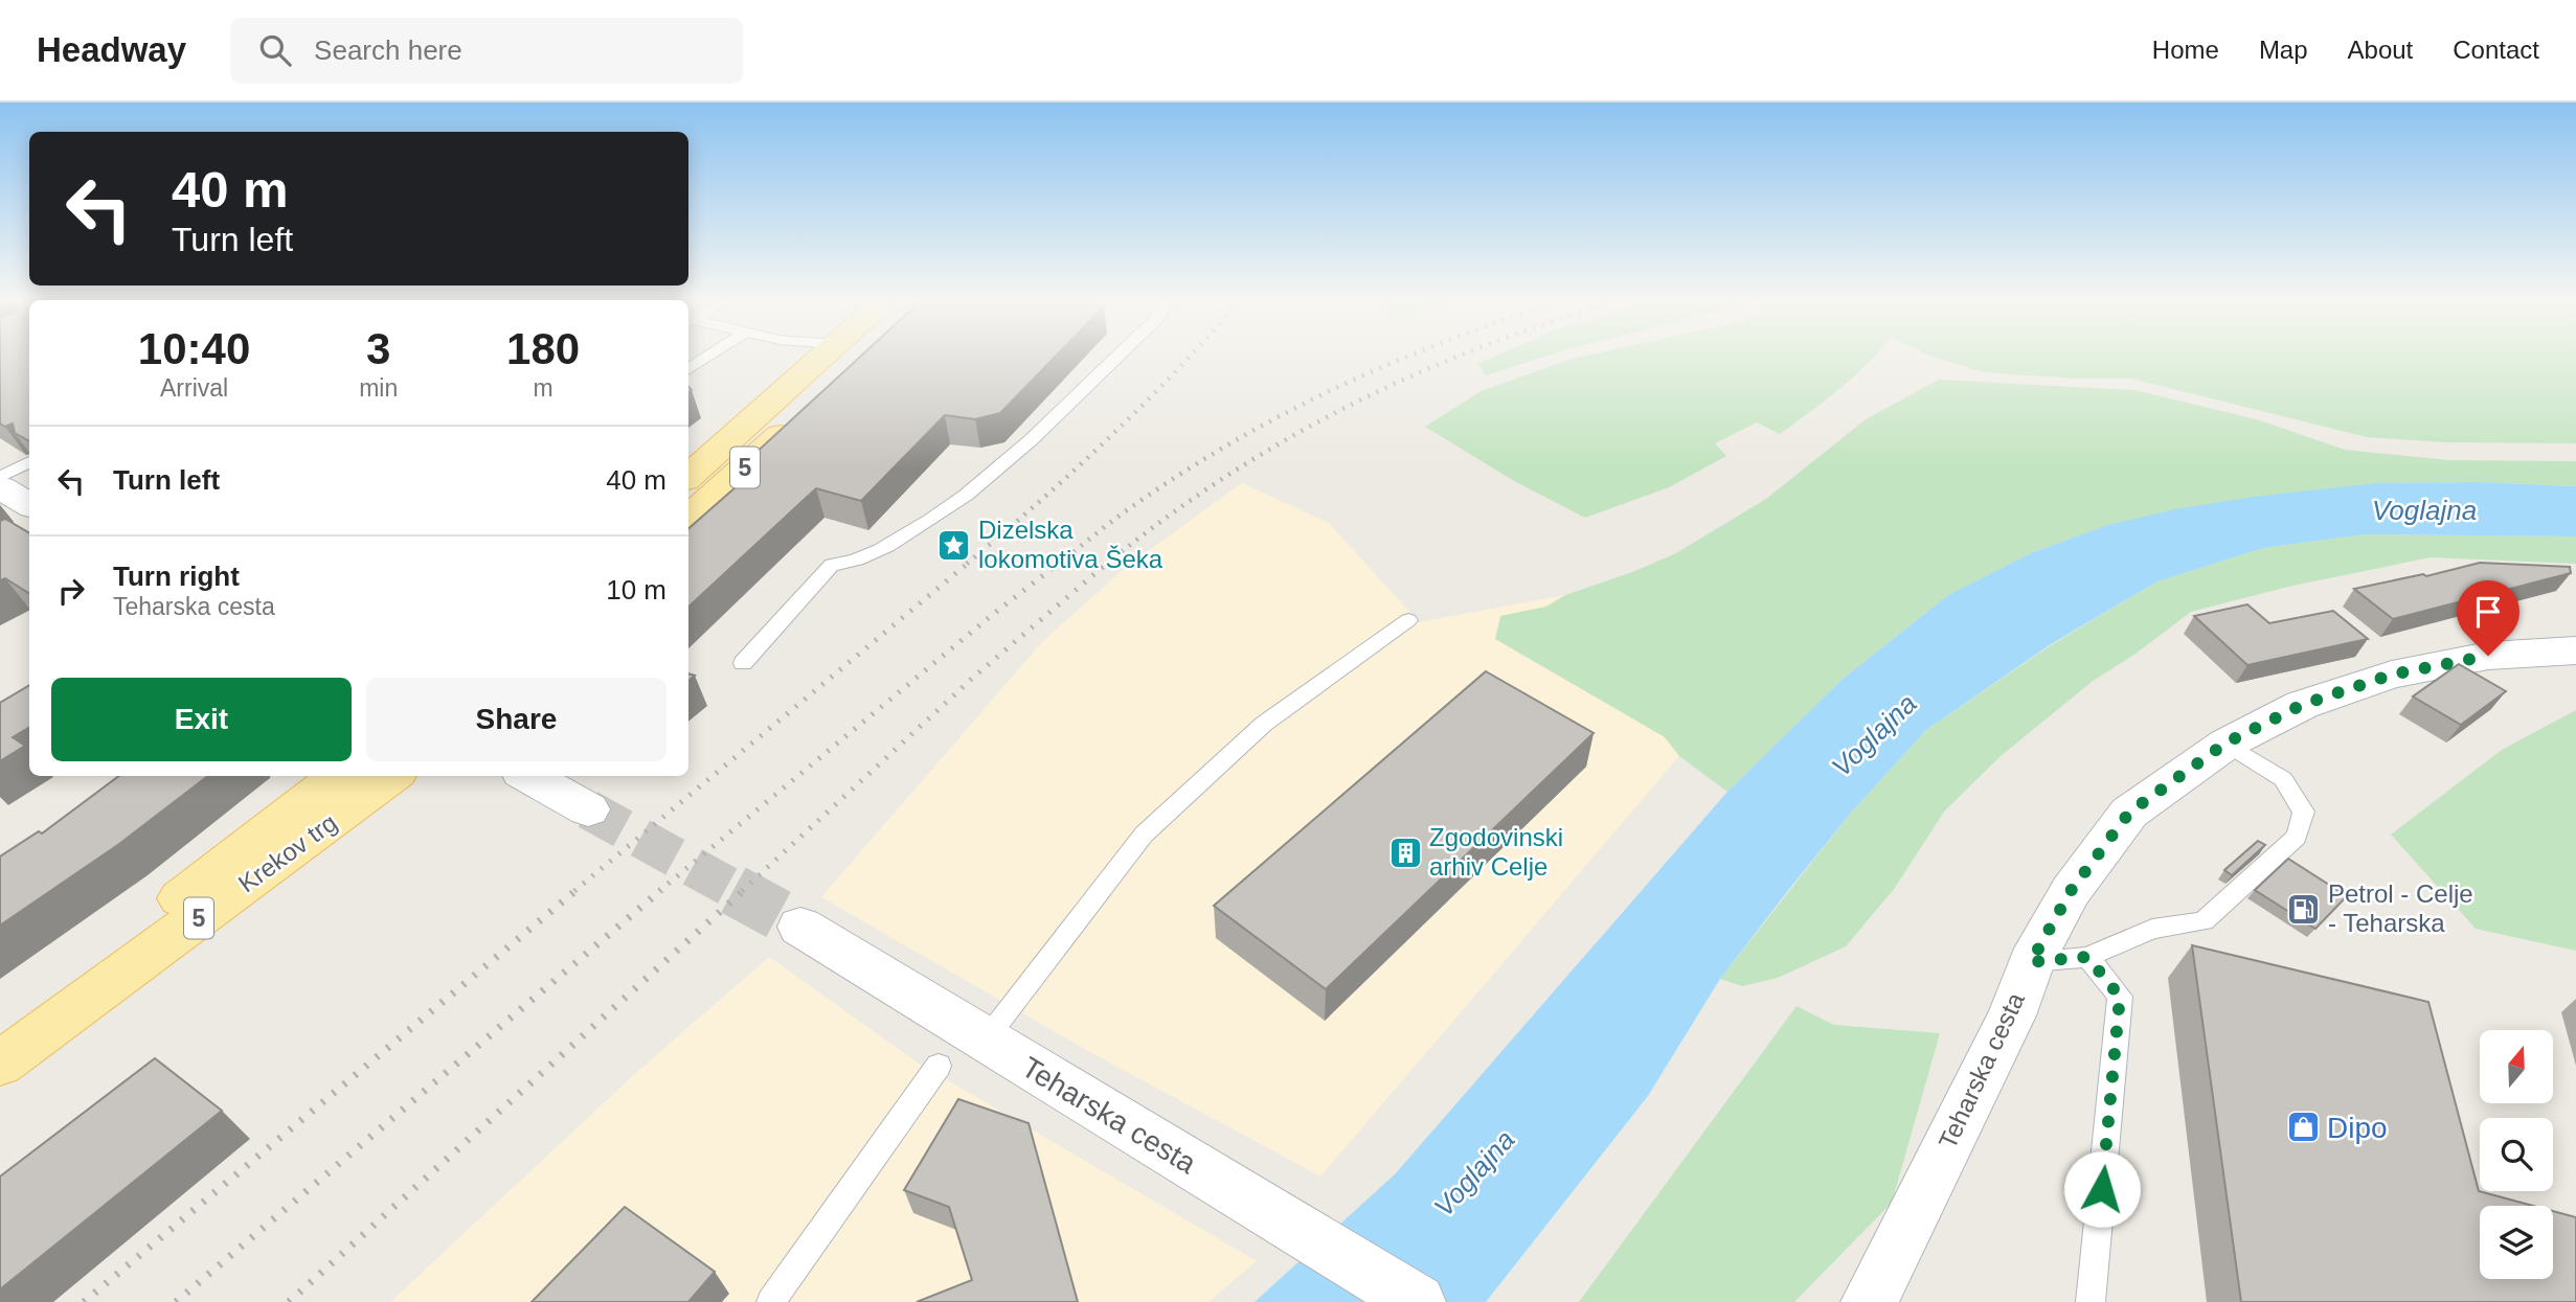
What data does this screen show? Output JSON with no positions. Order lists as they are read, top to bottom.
{
  "streets": {
    "main road": ["5", "Krekov trg"],
    "street": ["Teharska cesta"]
  },
  "water": ["Voglajna"],
  "places": {
    "place": ["Dizelska lokomotiva Šeka"],
    "building": ["Zgodovinski arhiv Celje"],
    "fuel station": ["Petrol - Celje - Teharska"],
    "shop": ["Dipo"]
  },
  "north": "top",
  "page": {
    "header": "Headway",
    "search": "Search here",
    "nav": [
      "Home",
      "Map",
      "About",
      "Contact"
    ],
    "turn": ["40 m", "Turn left"],
    "eta": [
      "10:40",
      "Arrival",
      "3",
      "min",
      "180",
      "m"
    ],
    "list": [
      {
        "name": "Turn left",
        "value": "40 m"
      },
      {
        "name": "Turn right",
        "note": "Teharska cesta",
        "value": "10 m"
      }
    ],
    "buttons": ["Exit", "Share"]
  }
}
